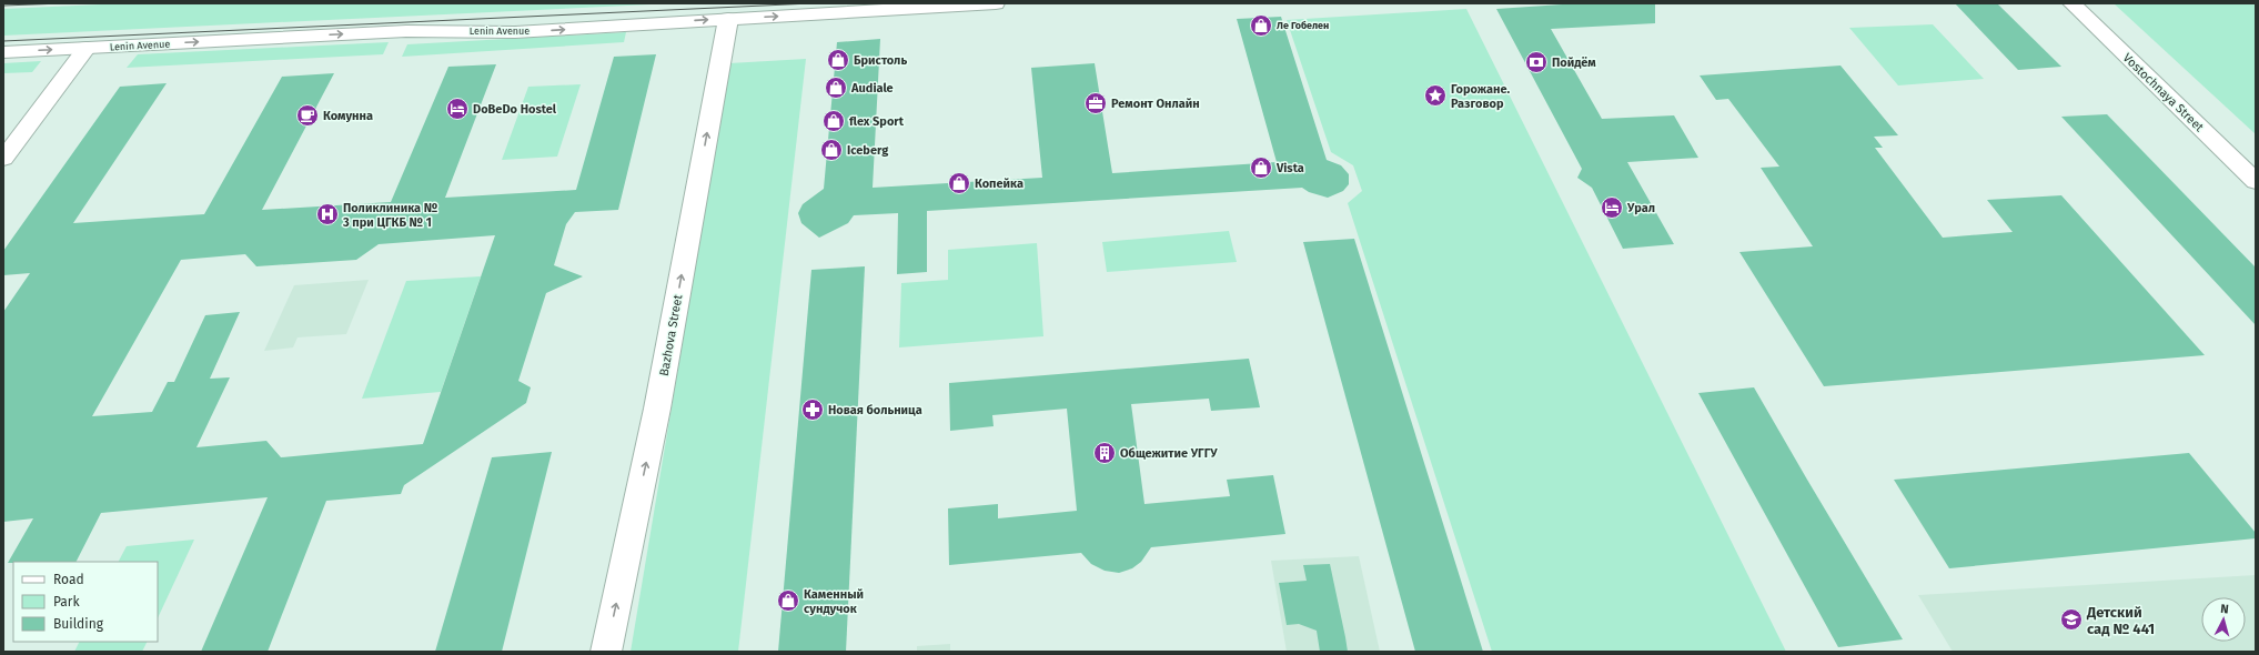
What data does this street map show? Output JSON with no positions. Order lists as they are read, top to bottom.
{
  "streets": {
    "main road": ["Lenin Avenue", "Vostochnaya Street", "Bazhova Street"]
  },
  "crossings": [
    ["Lenin Avenue", "Bazhova Street"]
  ],
  "one_way": ["Lenin Avenue", "Bazhova Street"],
  "places": {
    "shop": [
      "Ле Гобелен",
      "Бристоль",
      "Audiale",
      "flex Sport",
      "Iceberg",
      "Vista",
      "Копейка",
      "Каменный сундучок"
    ],
    "bank": ["Пойдём"],
    "place": ["Горожане. Разговор"],
    "office": ["Ремонт Онлайн"],
    "hotel": ["DoBeDo Hostel", "Урал"],
    "cafe": ["Комунна"],
    "hospital": ["Поликлиника № 3 при ЦГКБ № 1"],
    "pharmacy": ["Новая больница"],
    "building": ["Общежитие УГГУ"],
    "school or university": ["Детский сад № 441"]
  },
  "legend": ["Road", "Park", "Building"],
  "north": "top"
}
